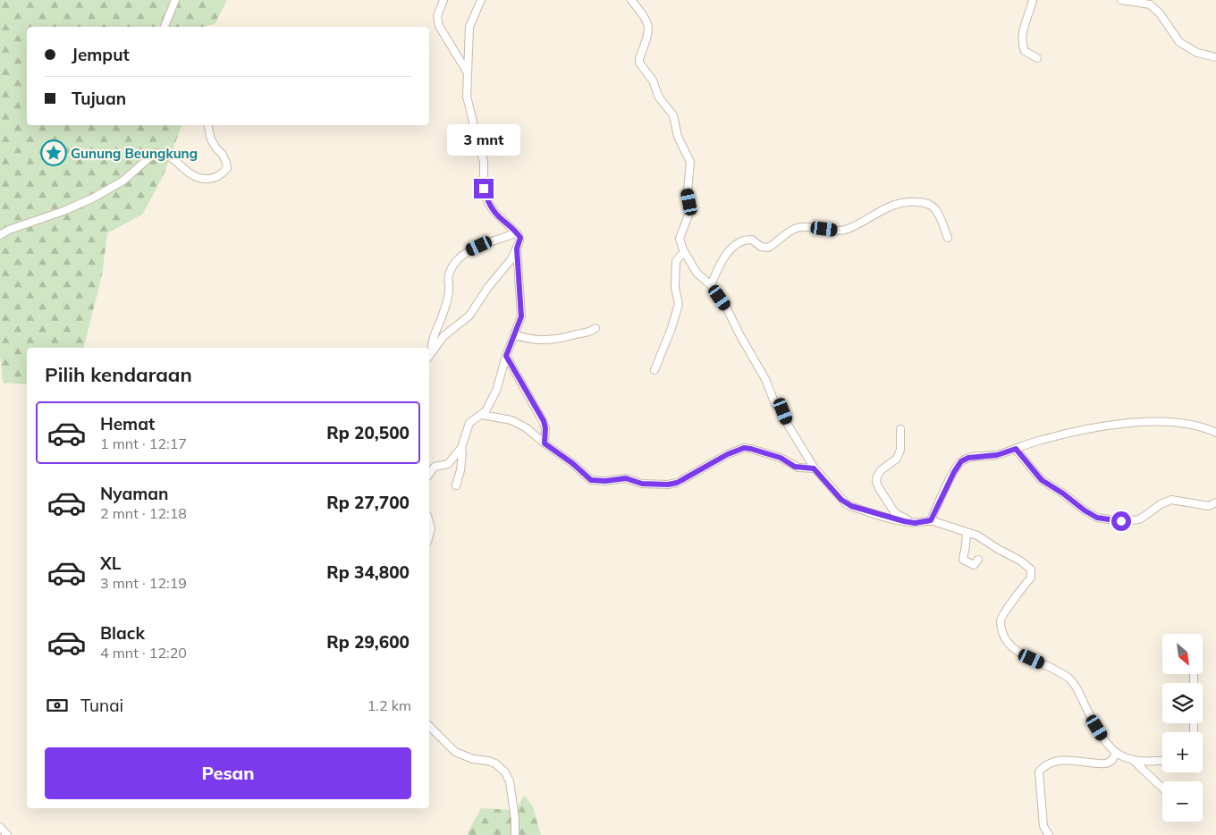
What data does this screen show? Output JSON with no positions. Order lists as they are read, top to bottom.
{
  "places": {
    "place": ["Gunung Beungkung"]
  },
  "north": "bottom right",
  "page": {
    "banner": ["Jemput", "Tujuan"],
    "bubble": "3 mnt",
    "heading": "Pilih kendaraan",
    "list": [
      {
        "name": "Hemat",
        "note": "1 mnt · 12:17",
        "value": "Rp 20,500"
      },
      {
        "name": "Nyaman",
        "note": "2 mnt · 12:18",
        "value": "Rp 27,700"
      },
      {
        "name": "XL",
        "note": "3 mnt · 12:19",
        "value": "Rp 34,800"
      },
      {
        "name": "Black",
        "note": "4 mnt · 12:20",
        "value": "Rp 29,600"
      }
    ],
    "map_buttons": ["+", "−"],
    "pay": ["Tunai", "1.2 km"],
    "buttons": "Pesan"
  }
}
